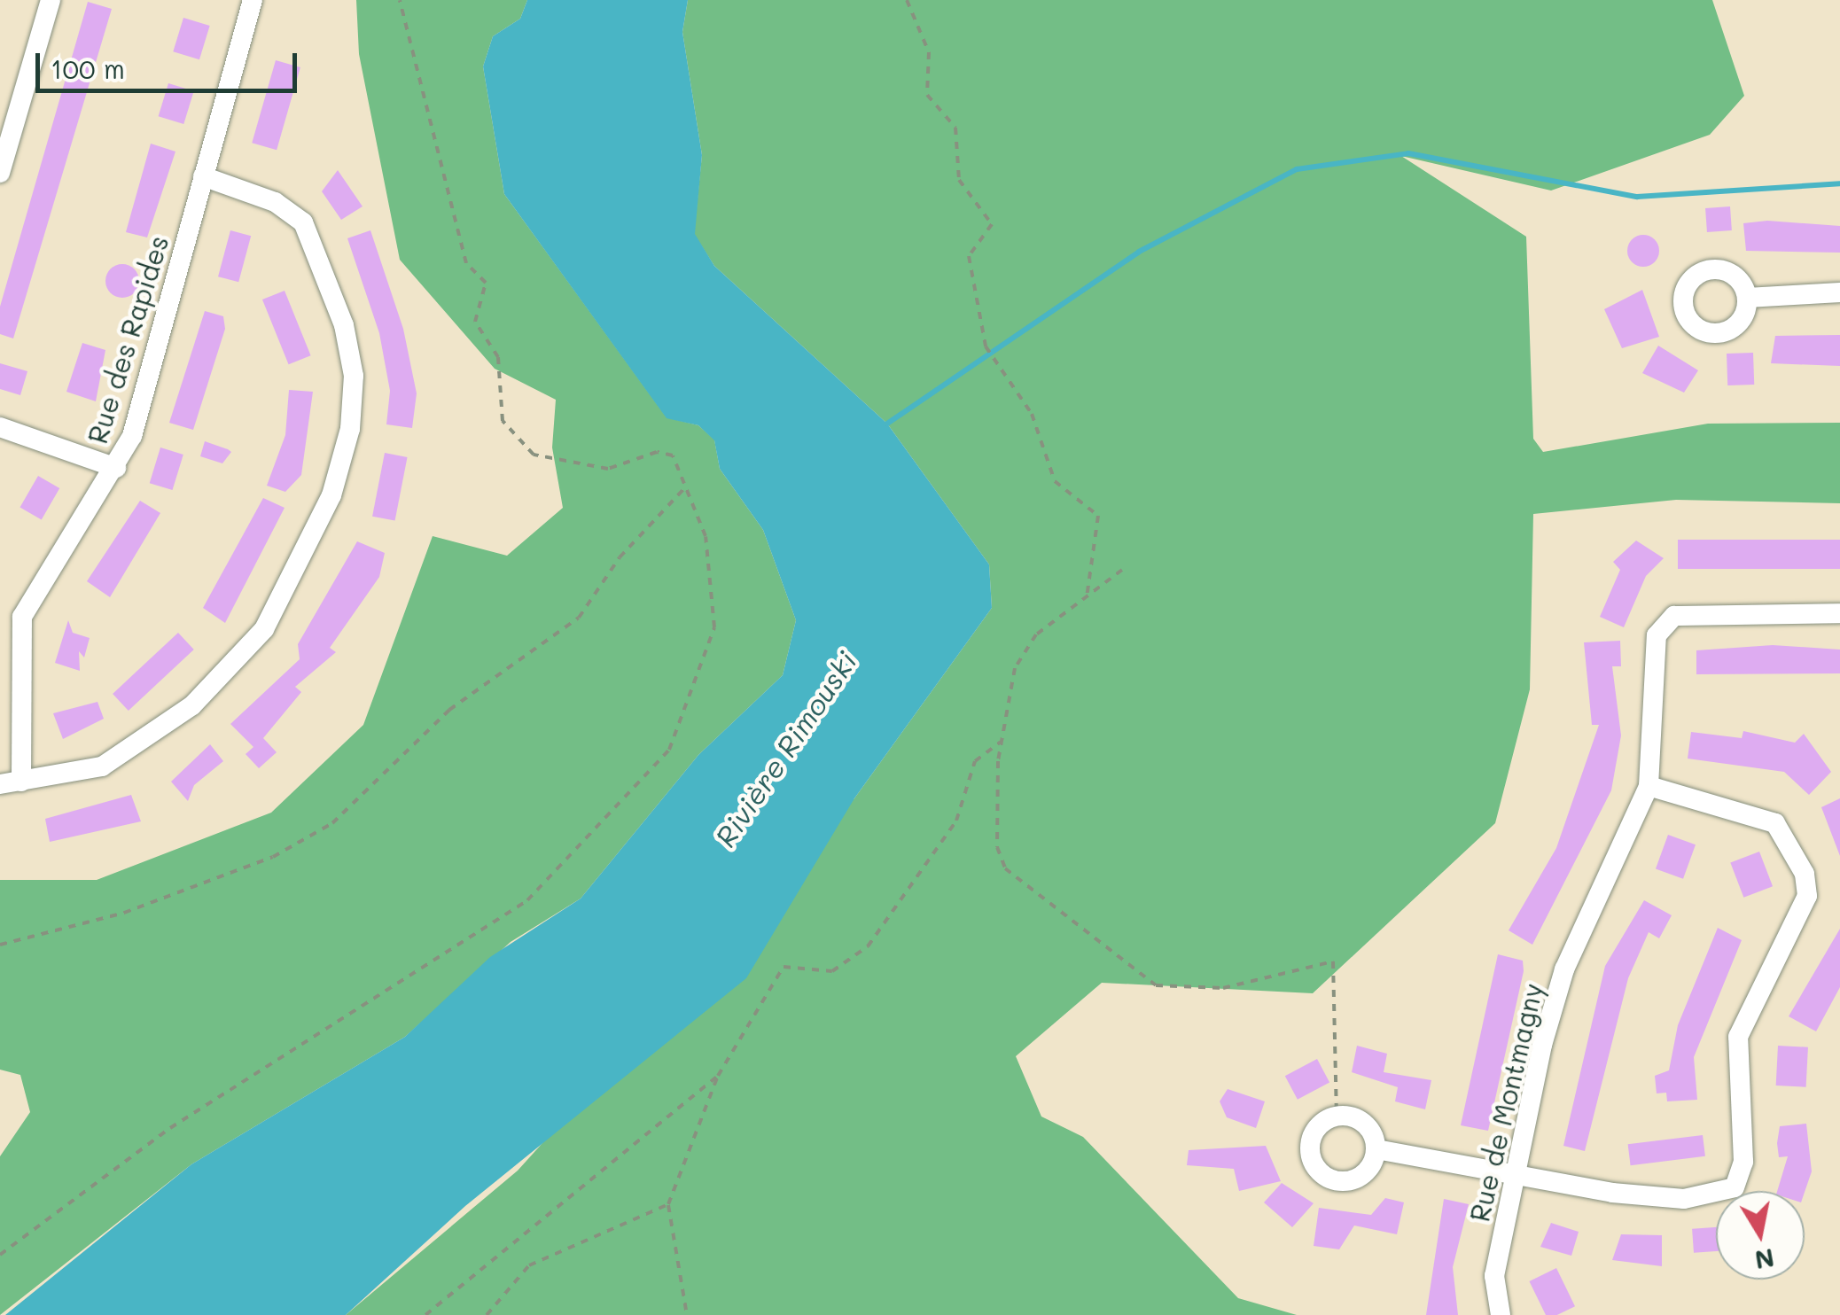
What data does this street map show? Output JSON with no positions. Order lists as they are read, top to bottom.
{
  "streets": {
    "street": ["Rue des Rapides", "Rue de Montmagny"]
  },
  "water": ["Rivière Rimouski"],
  "scale_bar": "100 m",
  "north": "bottom"
}
